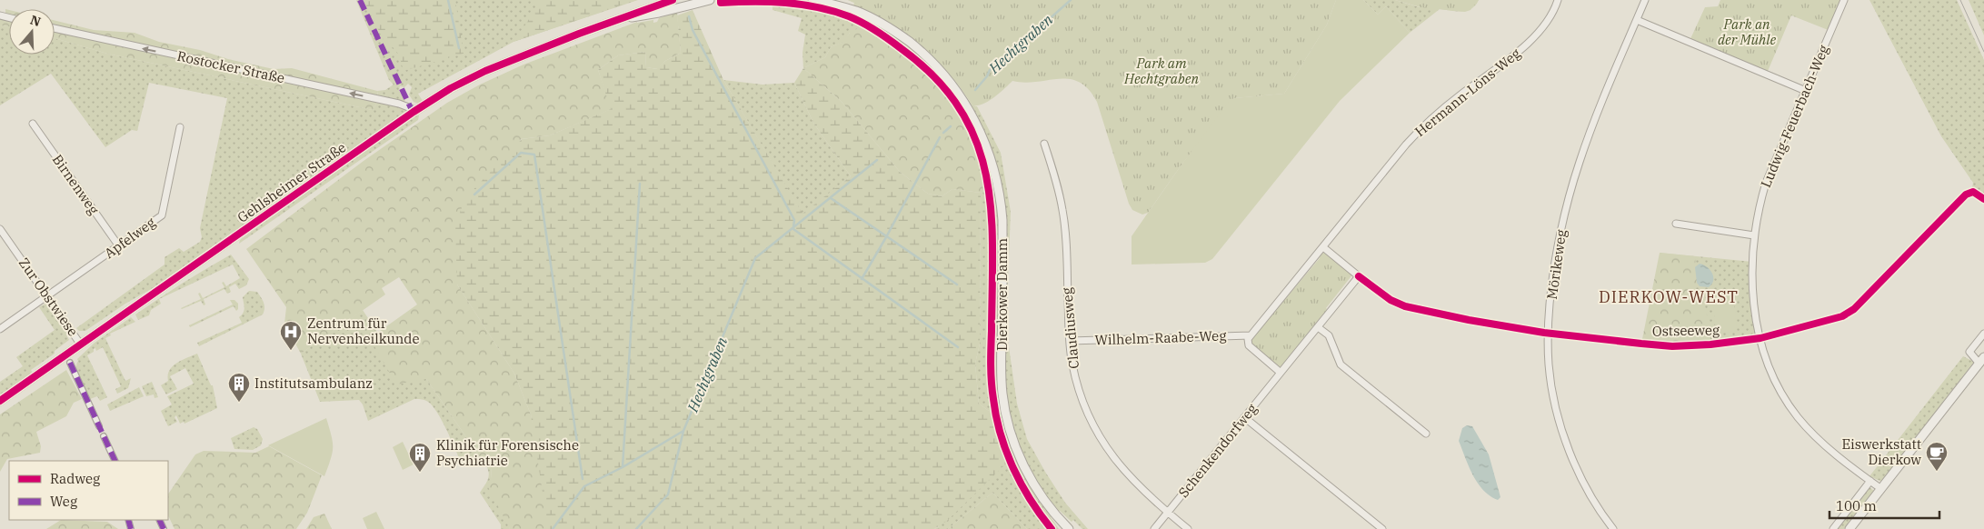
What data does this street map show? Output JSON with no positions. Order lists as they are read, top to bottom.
{
  "streets": {
    "street": [
      "Rostocker Straße",
      "Hermann-Löns-Weg",
      "Ludwig-Feuerbach-Weg",
      "Gehlsheimer Straße",
      "Birnenweg",
      "Apfelweg",
      "Mörikeweg",
      "Dierkower Damm",
      "Zur Obstwiese",
      "Claudiusweg",
      "Ostseeweg",
      "Wilhelm-Raabe-Weg",
      "Schenkendorfweg"
    ]
  },
  "crossings": [
    ["Rostocker Straße", "Gehlsheimer Straße"],
    ["Hermann-Löns-Weg", "Ostseeweg"],
    ["Hermann-Löns-Weg", "Wilhelm-Raabe-Weg"],
    ["Ludwig-Feuerbach-Weg", "Ostseeweg"],
    ["Gehlsheimer Straße", "Zur Obstwiese"],
    ["Birnenweg", "Apfelweg"],
    ["Apfelweg", "Zur Obstwiese"],
    ["Mörikeweg", "Ostseeweg"],
    ["Claudiusweg", "Wilhelm-Raabe-Weg"],
    ["Claudiusweg", "Schenkendorfweg"],
    ["Ostseeweg", "Schenkendorfweg"]
  ],
  "one_way": ["Rostocker Straße"],
  "districts": ["DIERKOW-WEST"],
  "water": ["Hechtgraben"],
  "parks": ["Park an der Mühle", "Park am Hechtgraben"],
  "places": {
    "hospital": ["Zentrum für Nervenheilkunde"],
    "building": ["Institutsambulanz", "Klinik für Forensische Psychiatrie"],
    "cafe": ["Eiswerkstatt Dierkow"]
  },
  "legend": ["Radweg", "Weg"],
  "scale_bar": "100 m",
  "north": "top"
}
